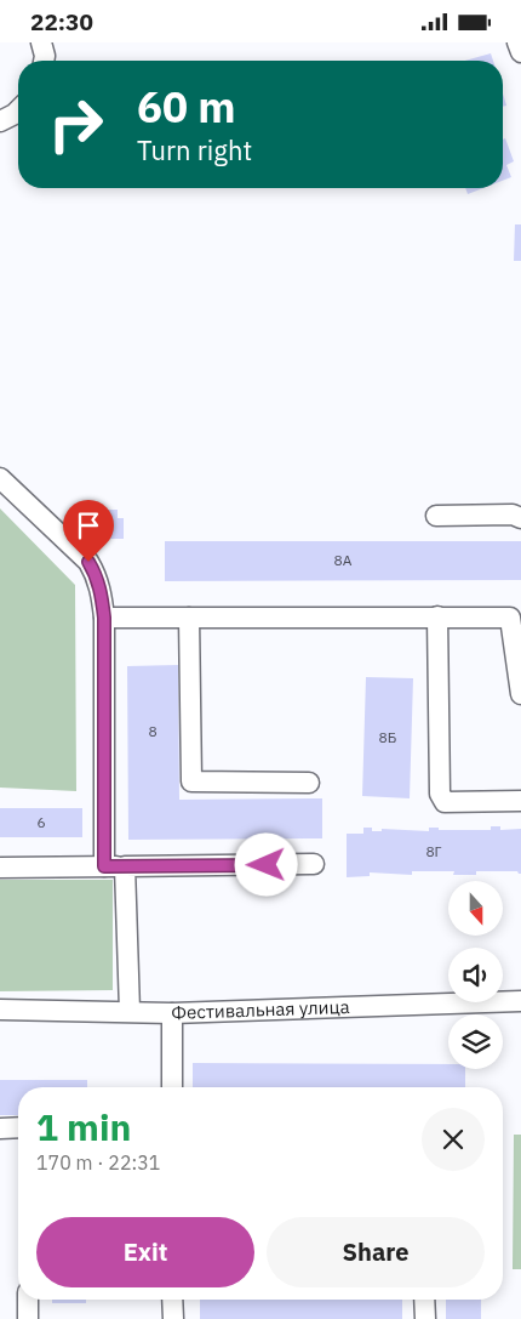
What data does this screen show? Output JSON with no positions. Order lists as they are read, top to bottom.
{
  "streets": {
    "street": ["Фестивальная улица"]
  },
  "house_numbers": [
    "8А",
    "8",
    "8Б",
    "6",
    "8Г"
  ],
  "north": "bottom",
  "page": {
    "status": "22:30",
    "turn": ["60 m", "Turn right"],
    "heading": ["1 min", "170 m · 22:31"],
    "buttons": ["Exit", "Share"]
  }
}
